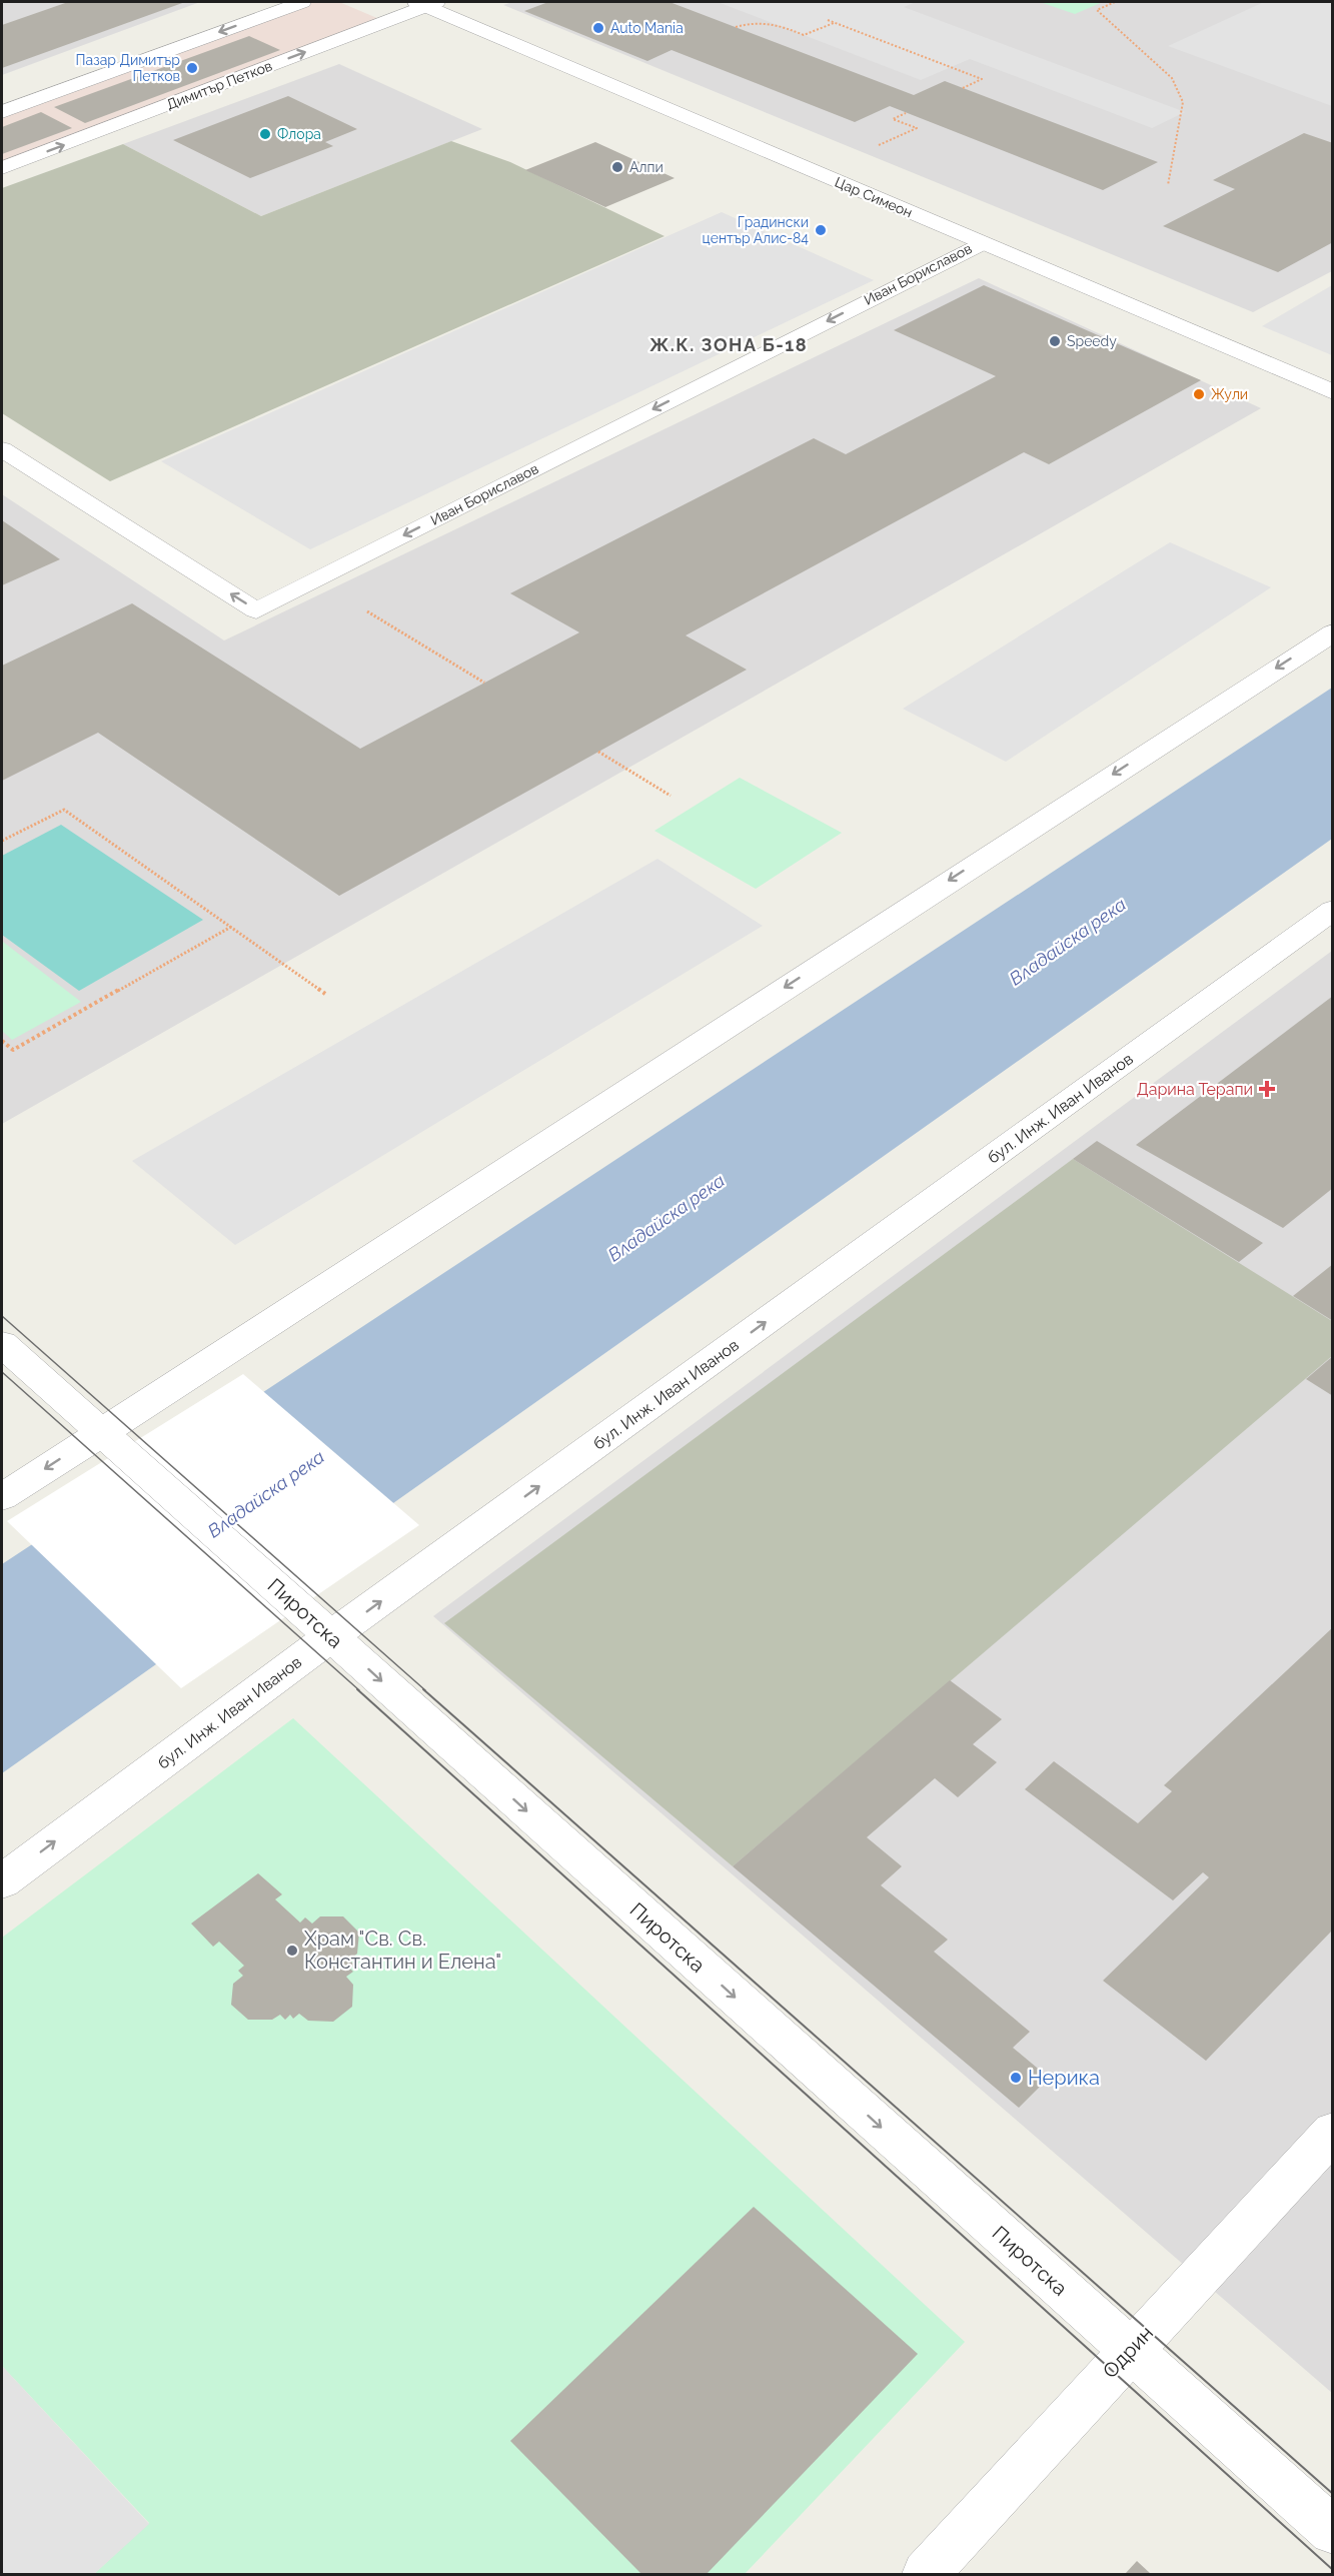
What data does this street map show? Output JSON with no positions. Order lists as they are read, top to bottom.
{
  "streets": {
    "street": [
      "Димитър Петков",
      "Цар Симеон",
      "Иван Бориславов",
      "бул. Инж. Иван Иванов",
      "Пиротска",
      "Одрин"
    ]
  },
  "crossings": [
    ["Димитър Петков", "Цар Симеон"],
    ["Цар Симеон", "Иван Бориславов"],
    ["бул. Инж. Иван Иванов", "Пиротска"],
    ["Пиротска", "Одрин"]
  ],
  "one_way": ["Иван Бориславов", "Пиротска"],
  "districts": ["Ж.К. ЗОНА Б-18"],
  "water": ["Владайска река"],
  "places": {
    "other": [
      "Auto Mania",
      "Пазар Димитър Петков",
      "Флора",
      "Алпи",
      "Градински център Алис-84",
      "Speedy",
      "Жули",
      "Храм \"Св. Св. Константин и Елена\"",
      "Нерика"
    ],
    "health": ["Дарина Терапи"]
  }
}
